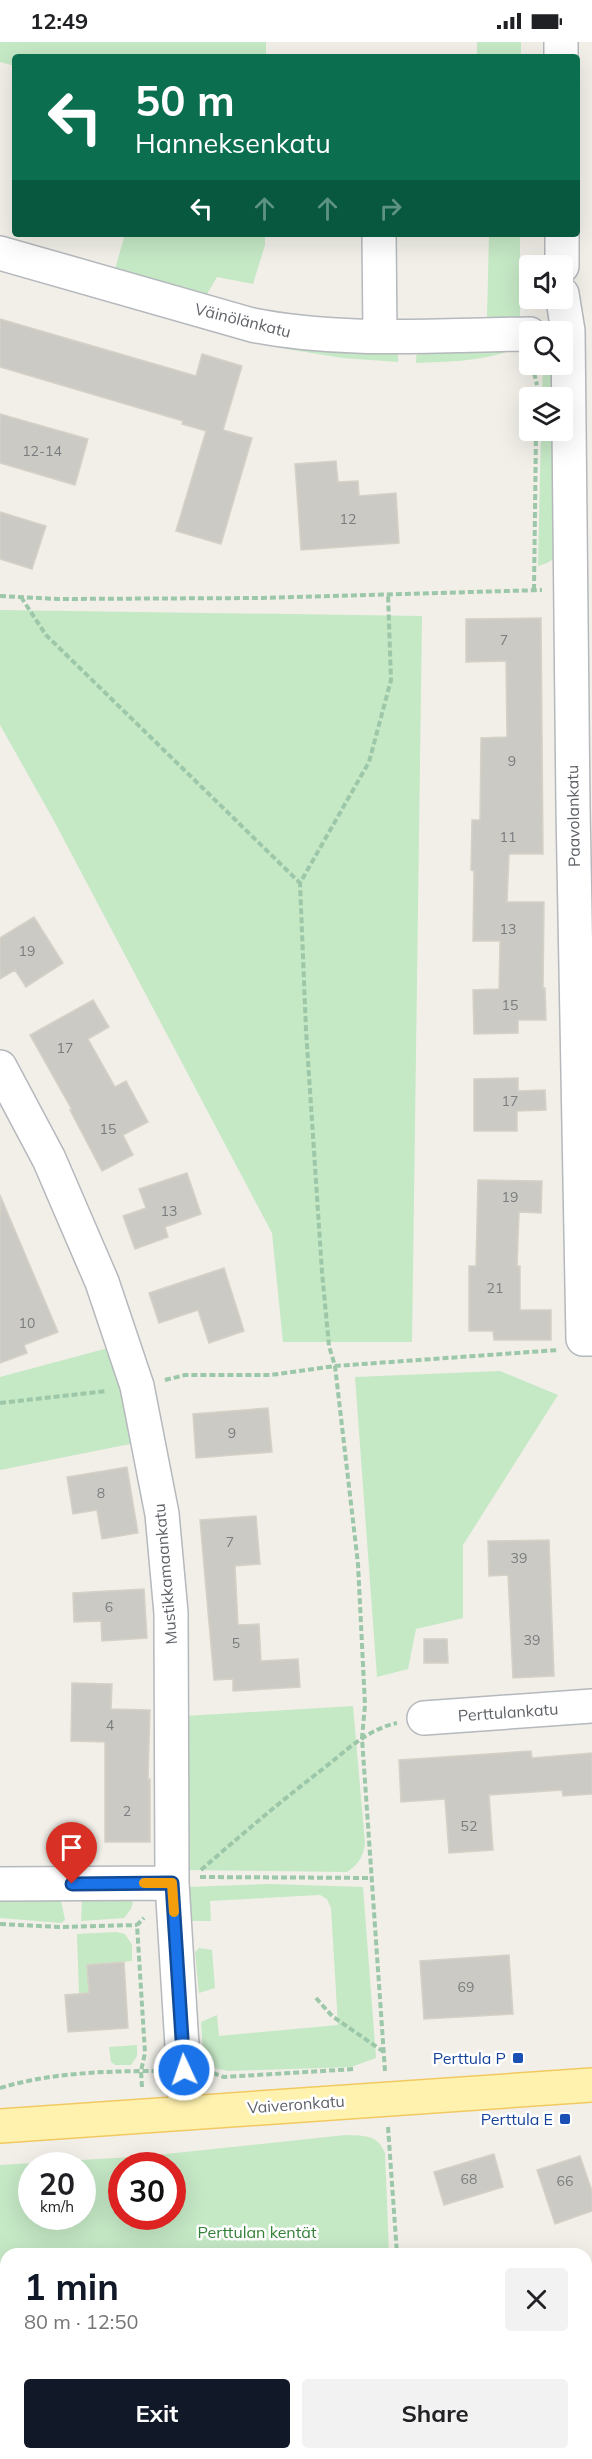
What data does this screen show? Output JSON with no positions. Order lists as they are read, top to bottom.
{
  "streets": {
    "main road": ["Vaiveronkatu"],
    "street": [
      "Väinölänkatu",
      "Paavolankatu",
      "Mustikkamaankatu",
      "Perttulankatu"
    ]
  },
  "crossings": [
    ["Mustikkamaankatu", "Vaiveronkatu"]
  ],
  "parks": ["Perttulan kentät"],
  "places": {
    "transit": ["Perttula P", "Perttula E"]
  },
  "house_numbers": [
    "12-14",
    "12",
    "7",
    "9",
    "11",
    "13",
    "19",
    "15",
    "17",
    "17",
    "15",
    "19",
    "13",
    "21",
    "10",
    "9",
    "8",
    "7",
    "39",
    "6",
    "39",
    "5",
    "4",
    "2",
    "52",
    "69",
    "68",
    "66"
  ],
  "page": {
    "status": "12:49",
    "turn": ["50 m", "Hanneksenkatu"],
    "speed": "20 km/h",
    "limit": "30",
    "heading": ["1 min", "80 m · 12:50"],
    "buttons": ["Exit", "Share"]
  }
}
